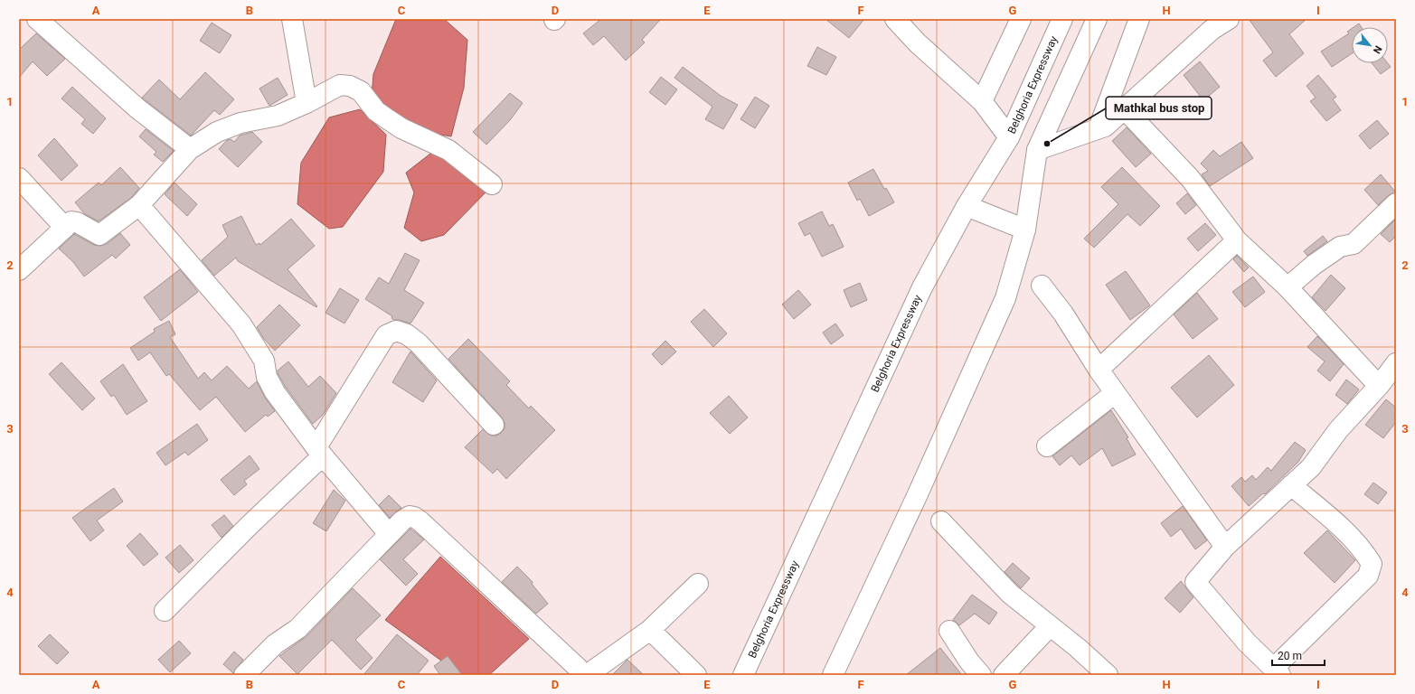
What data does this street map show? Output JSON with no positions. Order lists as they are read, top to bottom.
{
  "streets": {
    "main road": ["Belghoria Expressway"]
  },
  "places": ["Mathkal bus stop"],
  "scale_bar": "20 m",
  "north": "bottom right",
  "grid": {
    "columns": [
      "A",
      "B",
      "C",
      "D",
      "E",
      "F",
      "G",
      "H",
      "I"
    ],
    "rows": [
      "1",
      "2",
      "3",
      "4"
    ]
  }
}
